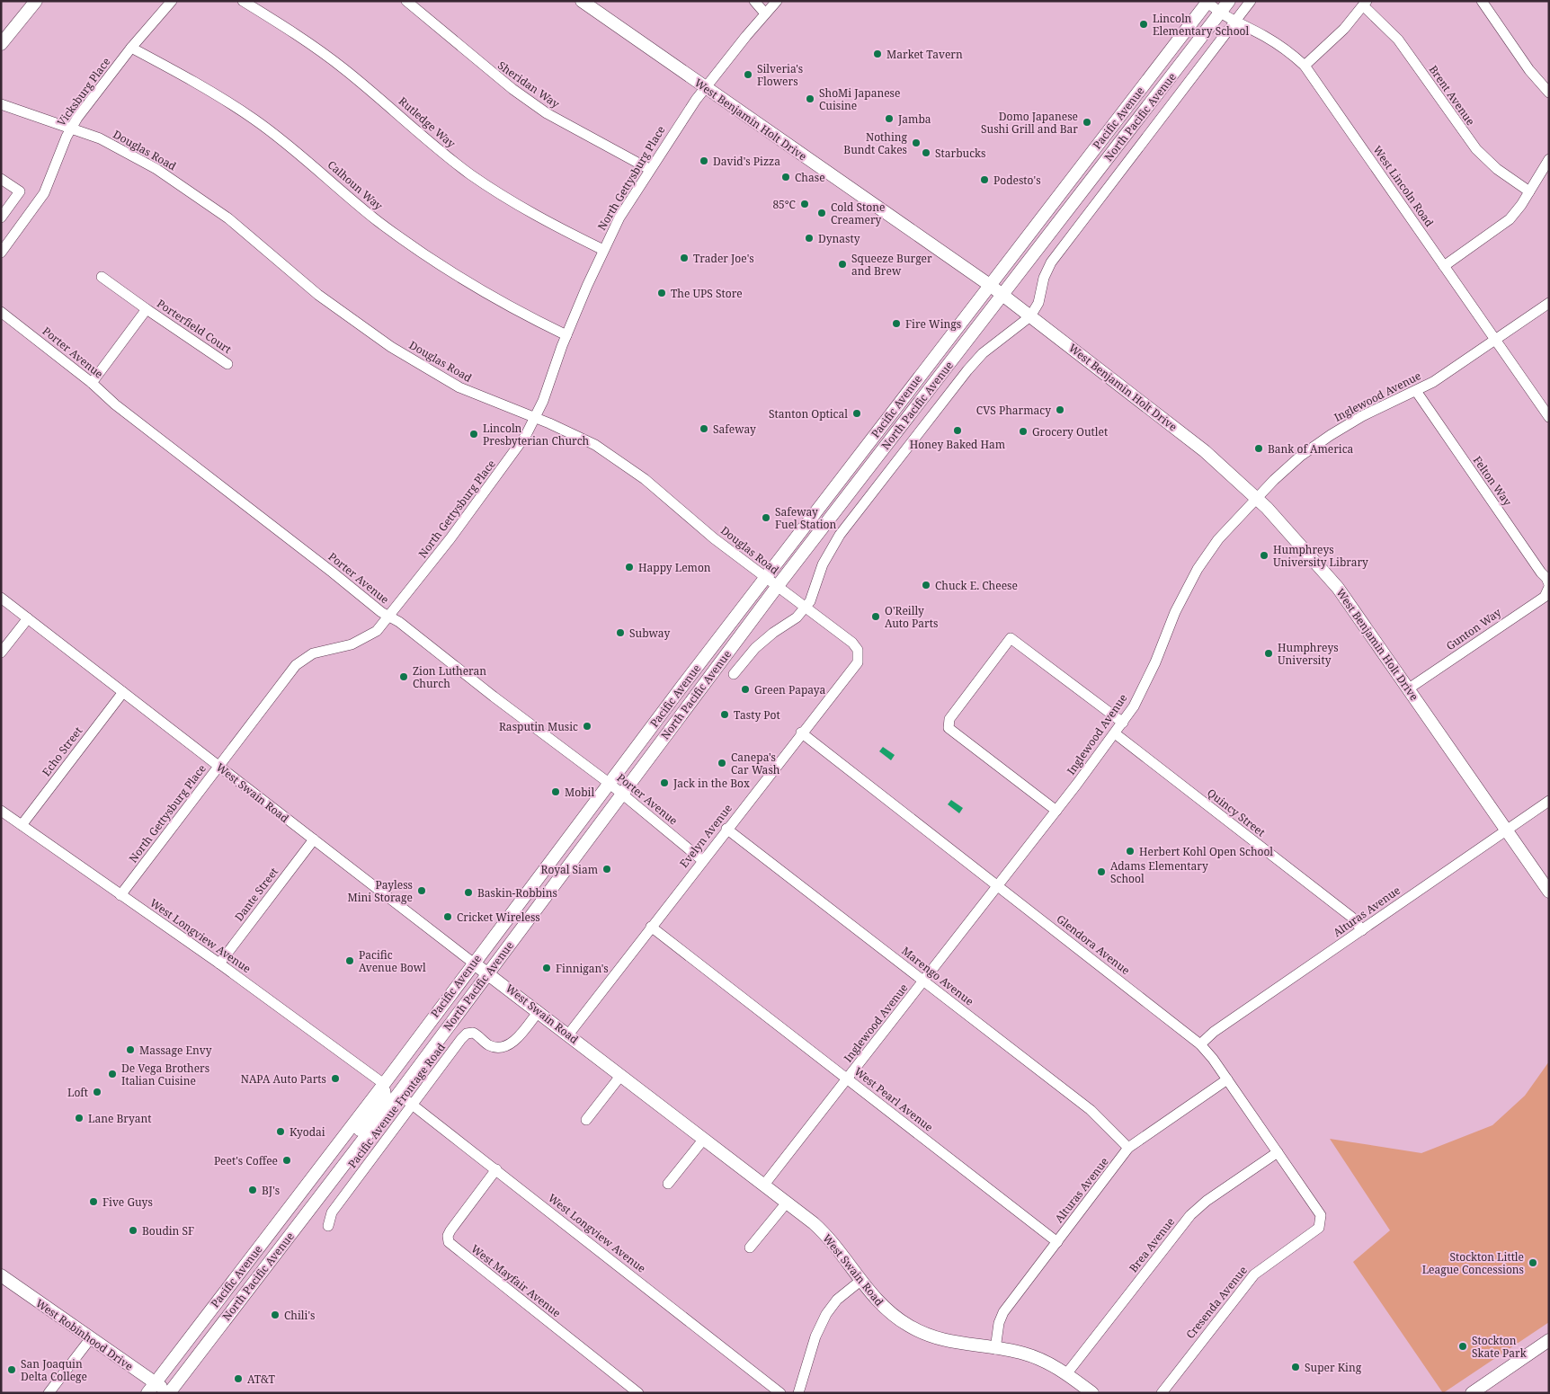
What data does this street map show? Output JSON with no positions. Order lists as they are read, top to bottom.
{
  "streets": {
    "main road": [
      "North Pacific Avenue",
      "Pacific Avenue",
      "West Benjamin Holt Drive",
      "West Swain Road",
      "West Robinhood Drive"
    ],
    "street": [
      "Sheridan Way",
      "Vicksburg Place",
      "Brent Avenue",
      "Rutledge Way",
      "Douglas Road",
      "North Gettysburg Place",
      "Calhoun Way",
      "West Lincoln Road",
      "Porterfield Court",
      "Porter Avenue",
      "Inglewood Avenue",
      "Felton Way",
      "Gunton Way",
      "Echo Street",
      "Quincy Street",
      "Evelyn Avenue",
      "Dante Street",
      "Alturas Avenue",
      "West Longview Avenue",
      "Glendora Avenue",
      "Marengo Avenue",
      "West Pearl Avenue",
      "Pacific Avenue Frontage Road",
      "Brea Avenue",
      "West Mayfair Avenue",
      "Cresenda Avenue"
    ]
  },
  "crossings": [
    ["Sheridan Way", "North Gettysburg Place"],
    ["Vicksburg Place", "Douglas Road"],
    ["Vicksburg Place", "Calhoun Way"],
    ["North Pacific Avenue", "West Benjamin Holt Drive"],
    ["North Pacific Avenue", "Douglas Road"],
    ["North Pacific Avenue", "West Lincoln Road"],
    ["North Pacific Avenue", "Porter Avenue"],
    ["North Pacific Avenue", "West Swain Road"],
    ["North Pacific Avenue", "West Longview Avenue"],
    ["North Pacific Avenue", "West Robinhood Drive"],
    ["Pacific Avenue", "West Benjamin Holt Drive"],
    ["Pacific Avenue", "Douglas Road"],
    ["Pacific Avenue", "West Lincoln Road"],
    ["Pacific Avenue", "Porter Avenue"],
    ["Pacific Avenue", "West Swain Road"],
    ["Pacific Avenue", "West Longview Avenue"],
    ["Pacific Avenue", "West Robinhood Drive"],
    ["West Benjamin Holt Drive", "North Gettysburg Place"],
    ["West Benjamin Holt Drive", "Inglewood Avenue"],
    ["West Benjamin Holt Drive", "Gunton Way"],
    ["West Benjamin Holt Drive", "Alturas Avenue"],
    ["Rutledge Way", "North Gettysburg Place"],
    ["Douglas Road", "North Gettysburg Place"],
    ["Douglas Road", "Evelyn Avenue"],
    ["North Gettysburg Place", "Calhoun Way"],
    ["North Gettysburg Place", "Porter Avenue"],
    ["North Gettysburg Place", "West Swain Road"],
    ["North Gettysburg Place", "West Longview Avenue"],
    ["West Lincoln Road", "Inglewood Avenue"],
    ["Porterfield Court", "Porter Avenue"],
    ["Porter Avenue", "Evelyn Avenue"],
    ["Inglewood Avenue", "Felton Way"],
    ["Inglewood Avenue", "West Swain Road"],
    ["Inglewood Avenue", "Quincy Street"],
    ["Inglewood Avenue", "Glendora Avenue"],
    ["Inglewood Avenue", "Marengo Avenue"],
    ["Inglewood Avenue", "West Pearl Avenue"],
    ["Felton Way", "Gunton Way"],
    ["Echo Street", "West Swain Road"],
    ["Echo Street", "West Longview Avenue"],
    ["West Swain Road", "Evelyn Avenue"],
    ["West Swain Road", "Dante Street"],
    ["West Swain Road", "Alturas Avenue"],
    ["West Swain Road", "Pacific Avenue Frontage Road"],
    ["West Swain Road", "Brea Avenue"],
    ["Quincy Street", "Alturas Avenue"],
    ["Evelyn Avenue", "Glendora Avenue"],
    ["Evelyn Avenue", "Marengo Avenue"],
    ["Evelyn Avenue", "West Pearl Avenue"],
    ["Dante Street", "West Longview Avenue"],
    ["Alturas Avenue", "Glendora Avenue"],
    ["Alturas Avenue", "Marengo Avenue"],
    ["Alturas Avenue", "West Pearl Avenue"],
    ["West Longview Avenue", "Pacific Avenue Frontage Road"],
    ["West Longview Avenue", "West Mayfair Avenue"],
    ["Glendora Avenue", "Brea Avenue"],
    ["Glendora Avenue", "Cresenda Avenue"]
  ],
  "places": [
    "Lincoln Elementary School",
    "Market Tavern",
    "Silveria's Flowers",
    "ShoMi Japanese Cuisine",
    "Jamba",
    "Domo Japanese Sushi Grill and Bar",
    "Nothing Bundt Cakes",
    "Starbucks",
    "David's Pizza",
    "Chase",
    "Podesto's",
    "85°C",
    "Cold Stone Creamery",
    "Dynasty",
    "Trader Joe's",
    "Squeeze Burger and Brew",
    "The UPS Store",
    "Fire Wings",
    "CVS Pharmacy",
    "Stanton Optical",
    "Safeway",
    "Honey Baked Ham",
    "Grocery Outlet",
    "Lincoln Presbyterian Church",
    "Bank of America",
    "Safeway Fuel Station",
    "Humphreys University Library",
    "Happy Lemon",
    "Chuck E. Cheese",
    "O'Reilly Auto Parts",
    "Subway",
    "Humphreys University",
    "Zion Lutheran Church",
    "Green Papaya",
    "Tasty Pot",
    "Rasputin Music",
    "Canepa's Car Wash",
    "Jack in the Box",
    "Mobil",
    "Herbert Kohl Open School",
    "Royal Siam",
    "Adams Elementary School",
    "Payless Mini Storage",
    "Baskin-Robbins",
    "Cricket Wireless",
    "Pacific Avenue Bowl",
    "Finnigan's",
    "Massage Envy",
    "De Vega Brothers Italian Cuisine",
    "NAPA Auto Parts",
    "Loft",
    "Lane Bryant",
    "Kyodai",
    "Peet's Coffee",
    "BJ's",
    "Five Guys",
    "Boudin SF",
    "Stockton Little League Concessions",
    "Chili's",
    "Stockton Skate Park",
    "Super King",
    "San Joaquin Delta College",
    "AT&T"
  ]
}
